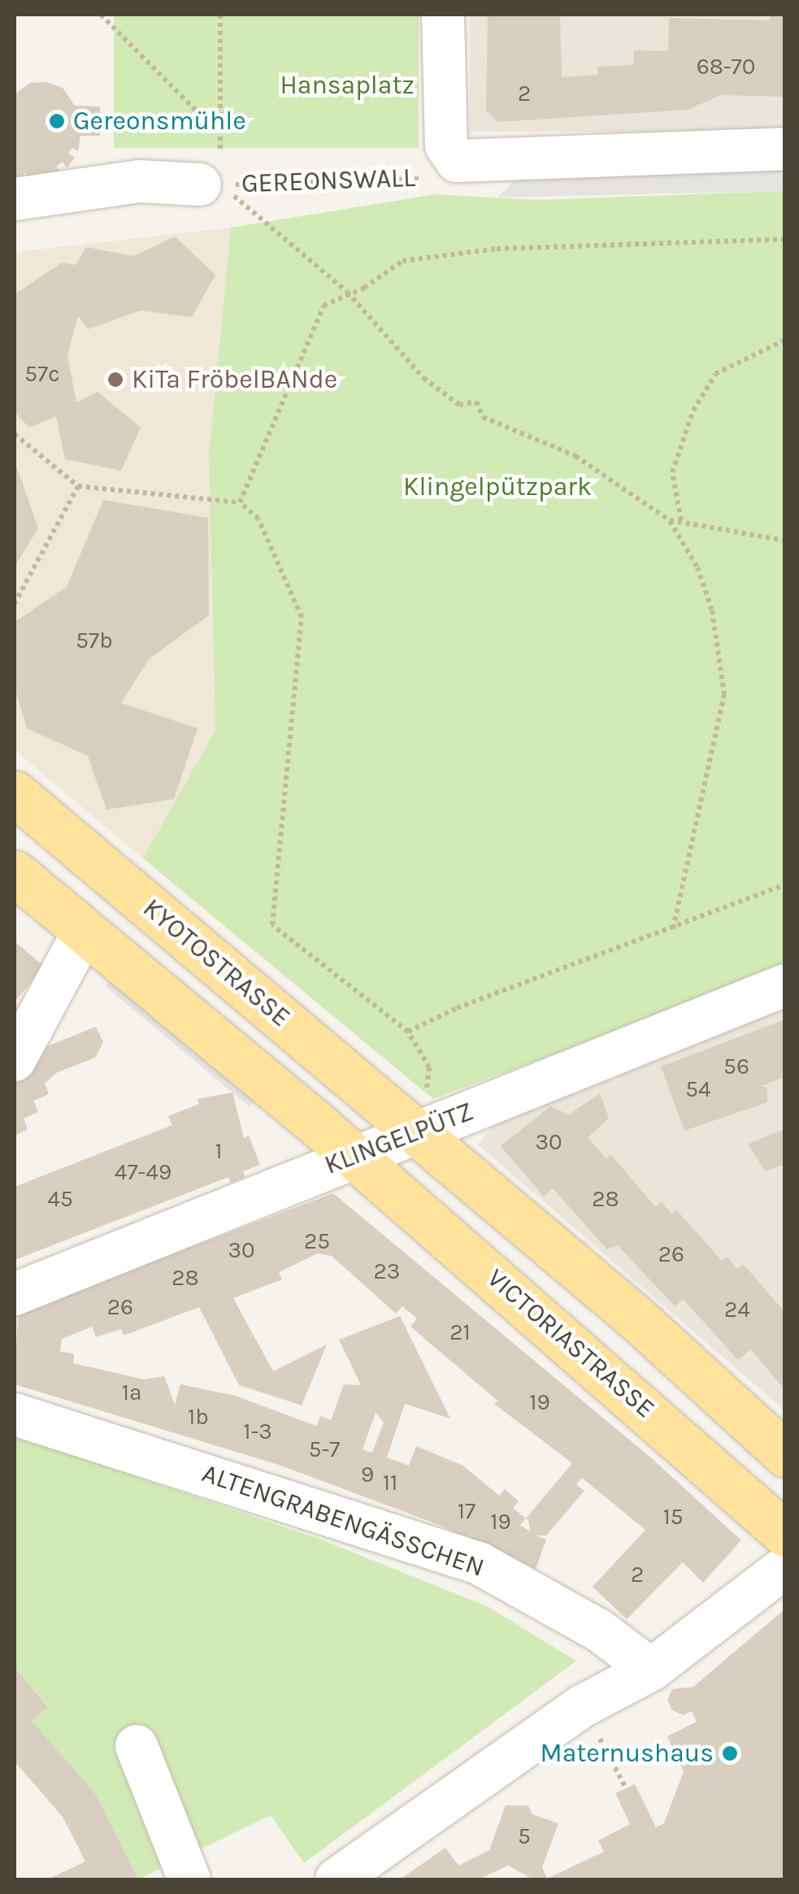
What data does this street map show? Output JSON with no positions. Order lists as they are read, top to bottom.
{
  "streets": {
    "main road": ["KYOTOSTRASSE", "VICTORIASTRASSE"],
    "street": ["KLINGELPÜTZ", "ALTENGRABENGÄSSCHEN"],
    "path": ["GEREONSWALL"]
  },
  "crossings": [
    ["KYOTOSTRASSE", "KLINGELPÜTZ"],
    ["KLINGELPÜTZ", "VICTORIASTRASSE"]
  ],
  "parks": ["Hansaplatz", "Klingelpützpark"],
  "places": ["Gereonsmühle", "KiTa FröbelBANde", "Maternushaus"],
  "house_numbers": [
    "68-70",
    "2",
    "57c",
    "57b",
    "56",
    "54",
    "30",
    "1",
    "47-49",
    "45",
    "28",
    "25",
    "30",
    "26",
    "23",
    "28",
    "26",
    "24",
    "21",
    "1a",
    "19",
    "1b",
    "1-3",
    "5-7",
    "9",
    "11",
    "17",
    "15",
    "19",
    "2",
    "5"
  ]
}
